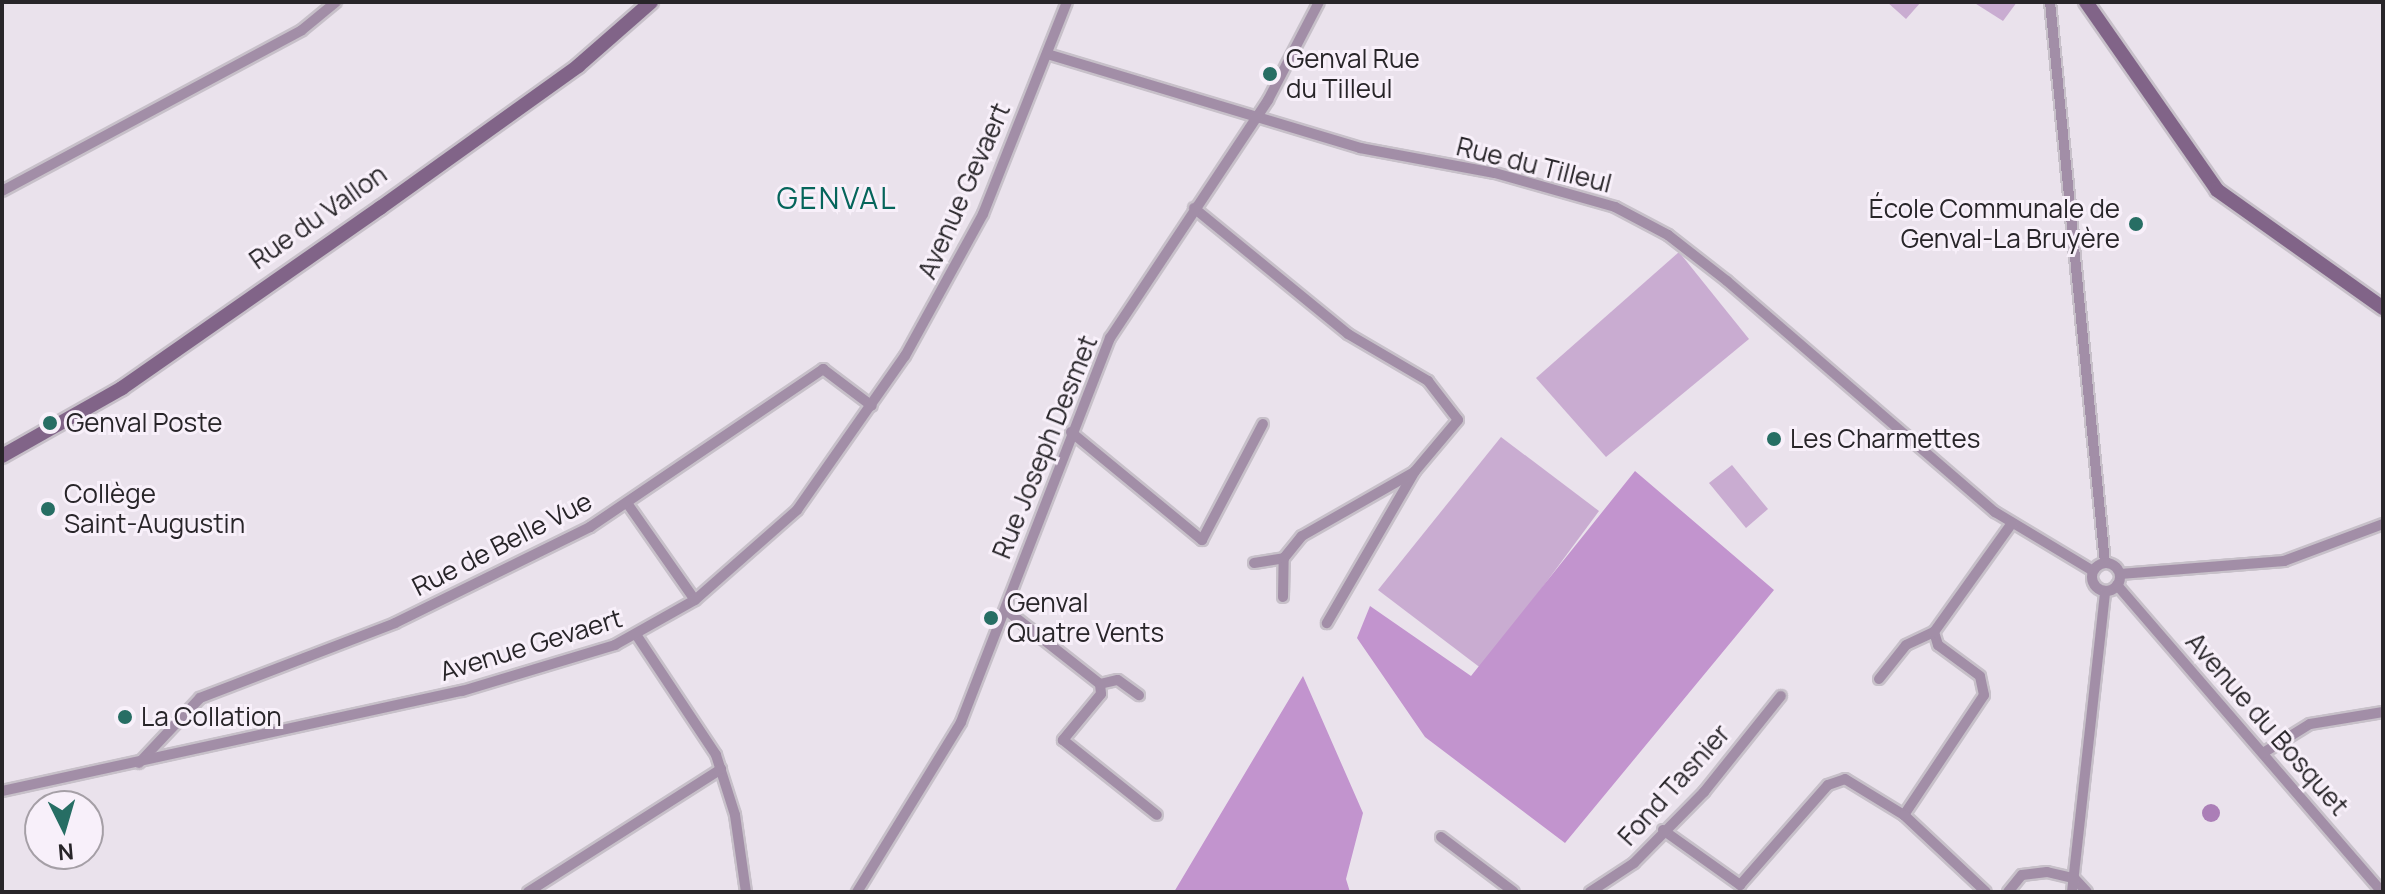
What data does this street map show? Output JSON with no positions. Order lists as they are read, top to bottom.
{
  "streets": {
    "street": [
      "Rue du Tilleul",
      "Avenue Gevaert",
      "Rue du Vallon",
      "Rue Joseph Desmet",
      "Rue de Belle Vue",
      "Avenue du Bosquet",
      "Fond Tasnier"
    ]
  },
  "crossings": [
    ["Rue du Tilleul", "Avenue Gevaert"],
    ["Rue du Tilleul", "Rue Joseph Desmet"],
    ["Avenue Gevaert", "Rue de Belle Vue"]
  ],
  "districts": ["GENVAL"],
  "places": [
    "Genval Rue du Tilleul",
    "École Communale de Genval-La Bruyère",
    "Genval Poste",
    "Les Charmettes",
    "Collège Saint-Augustin",
    "Genval Quatre Vents",
    "La Collation"
  ],
  "north": "bottom"
}
